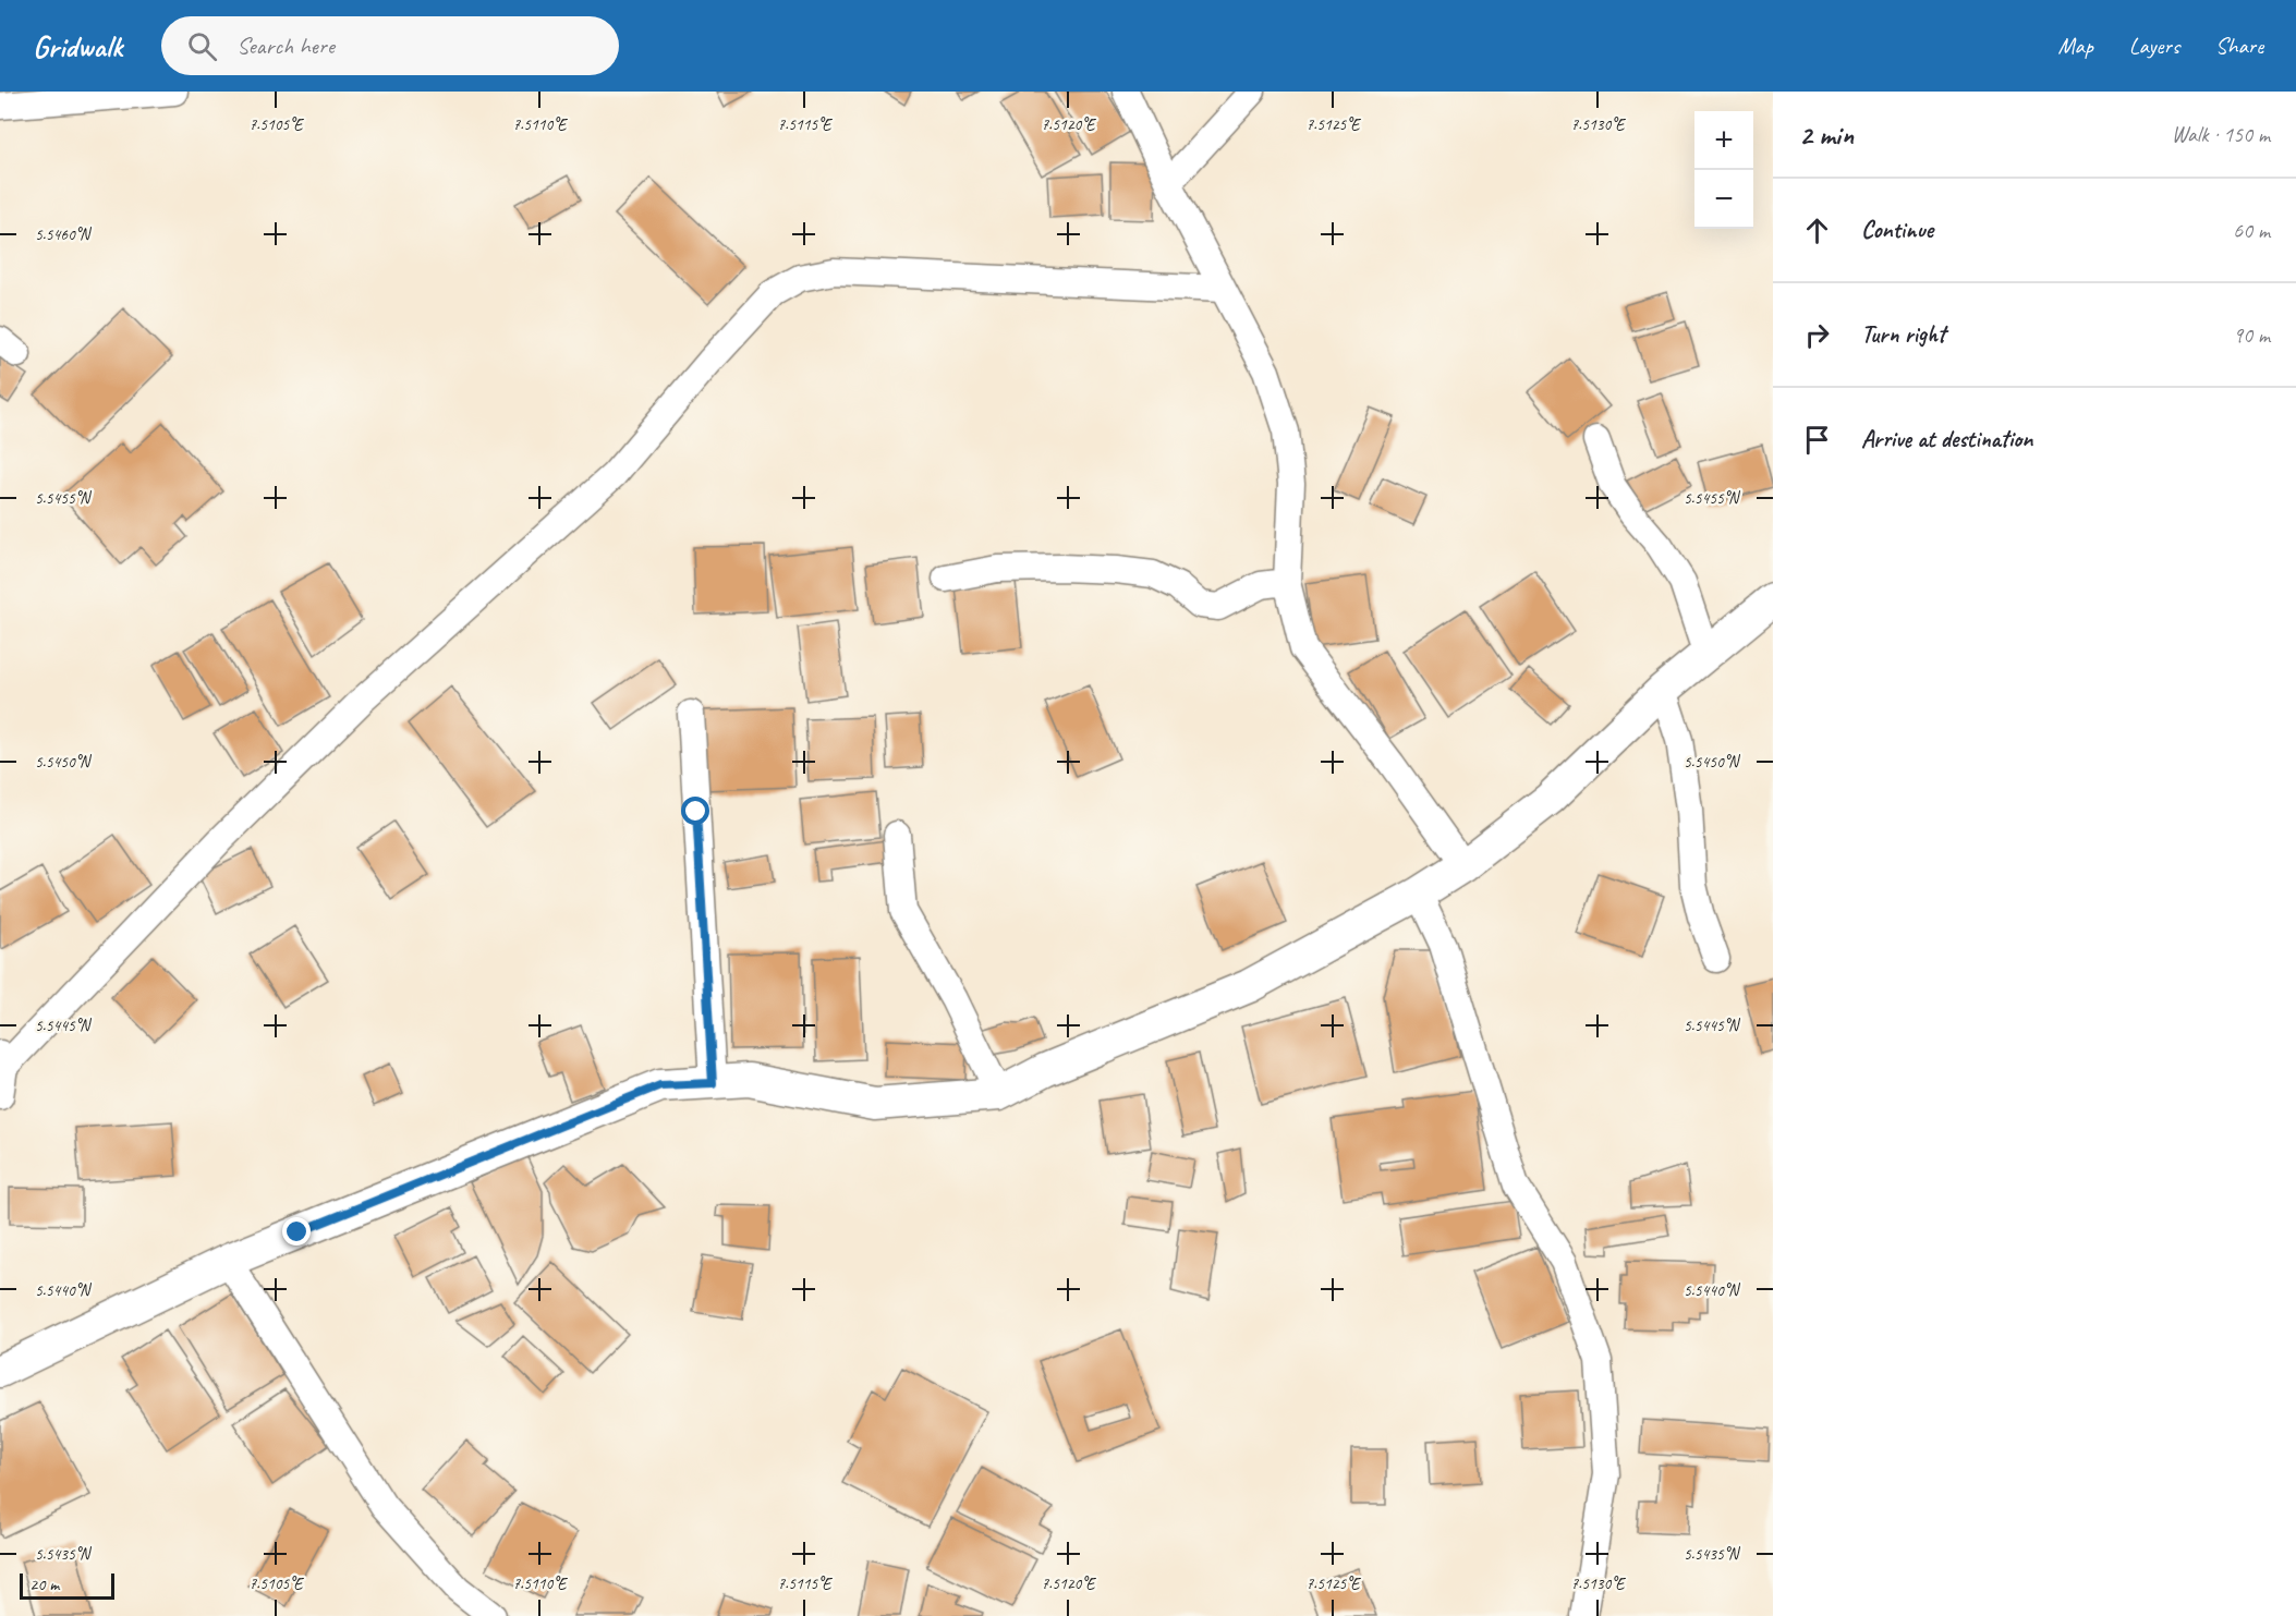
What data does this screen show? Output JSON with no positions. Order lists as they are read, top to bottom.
{
  "scale_bar": "20 m",
  "page": {
    "header": "Gridwalk",
    "search": "Search here",
    "nav": ["Map", "Layers", "Share"],
    "heading": ["2 min", "Walk · 150 m"],
    "map_buttons": ["+", "−"],
    "list": [
      ["Continue", "60 m"],
      ["Turn right", "90 m"],
      "Arrive at destination"
    ],
    "scale": "20 m"
  },
  "coordinates": [
    "7.5105°E",
    "7.5110°E",
    "7.5115°E",
    "7.5120°E",
    "7.5125°E",
    "7.5130°E",
    "5.5460°N",
    "5.5455°N",
    "5.5450°N",
    "5.5445°N",
    "5.5440°N",
    "5.5435°N"
  ]
}
